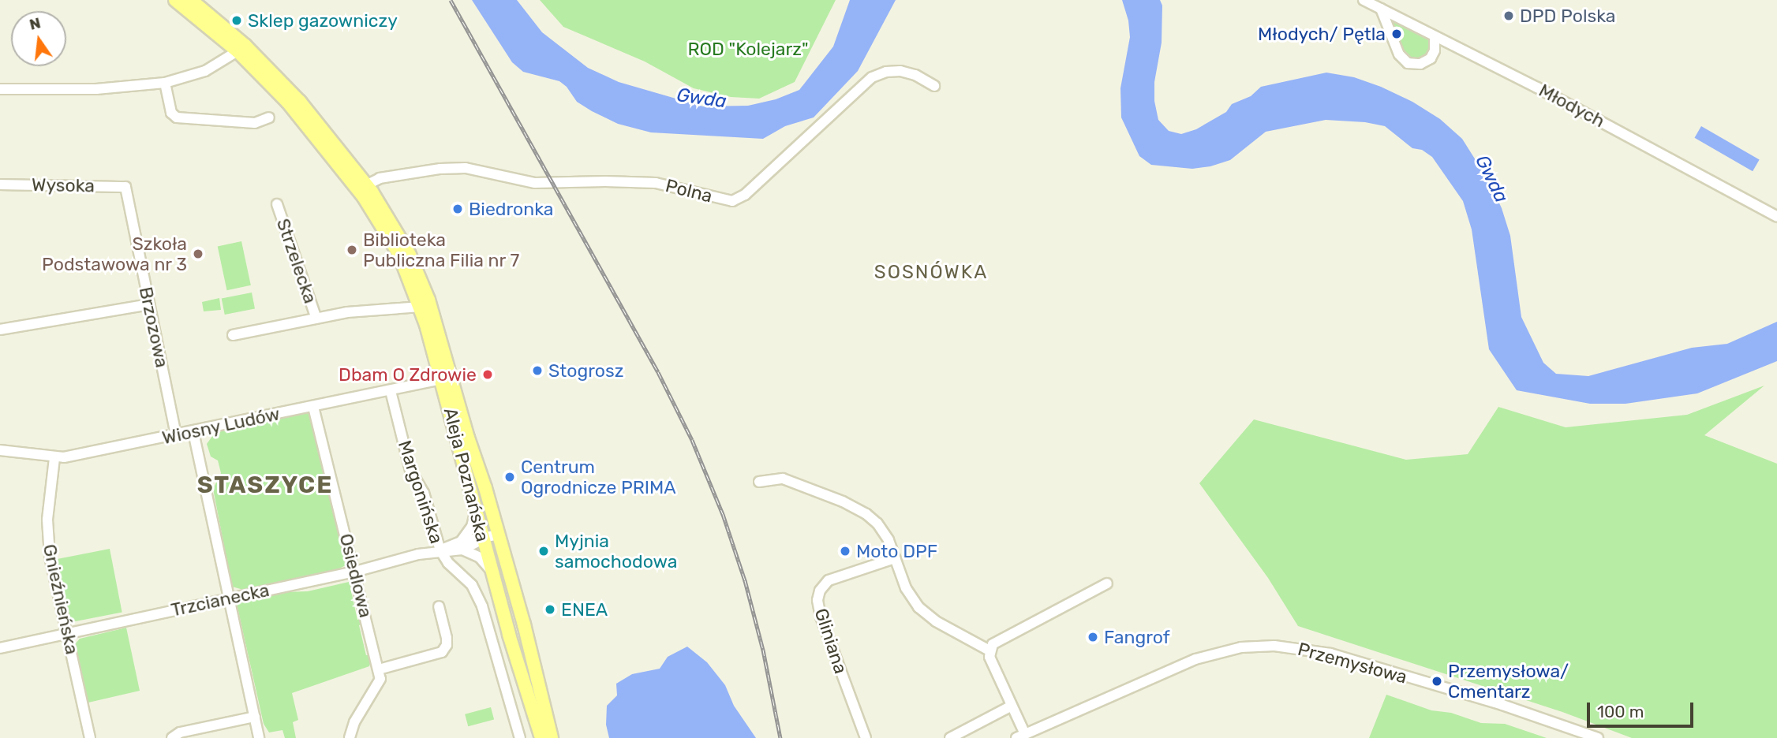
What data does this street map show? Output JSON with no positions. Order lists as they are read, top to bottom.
{
  "streets": {
    "main road": ["Aleja Poznańska"],
    "street": [
      "Młodych",
      "Wysoka",
      "Polna",
      "Strzelecka",
      "Brzozowa",
      "Wiosny Ludów",
      "Margonińska",
      "Osiedlowa",
      "Gnieźnieńska",
      "Trzcianecka",
      "Gliniana",
      "Przemysłowa"
    ]
  },
  "crossings": [
    ["Wysoka", "Brzozowa"],
    ["Polna", "Aleja Poznańska"],
    ["Strzelecka", "Aleja Poznańska"],
    ["Brzozowa", "Wiosny Ludów"],
    ["Wiosny Ludów", "Aleja Poznańska"],
    ["Wiosny Ludów", "Margonińska"],
    ["Wiosny Ludów", "Osiedlowa"],
    ["Wiosny Ludów", "Gnieźnieńska"],
    ["Aleja Poznańska", "Trzcianecka"],
    ["Margonińska", "Trzcianecka"],
    ["Osiedlowa", "Trzcianecka"],
    ["Gnieźnieńska", "Trzcianecka"]
  ],
  "districts": ["SOSNÓWKA", "STASZYCE"],
  "water": ["Gwda"],
  "parks": ["ROD \"Kolejarz\""],
  "places": [
    "DPD Polska",
    "Sklep gazowniczy",
    "Młodych/ Pętla",
    "Biedronka",
    "Biblioteka Publiczna Filia nr 7",
    "Szkoła Podstawowa nr 3",
    "Stogrosz",
    "Dbam O Zdrowie",
    "Centrum Ogrodnicze PRIMA",
    "Myjnia samochodowa",
    "Moto DPF",
    "ENEA",
    "Fangrof",
    "Przemysłowa/ Cmentarz"
  ],
  "scale_bar": "100 m",
  "north": "top"
}
